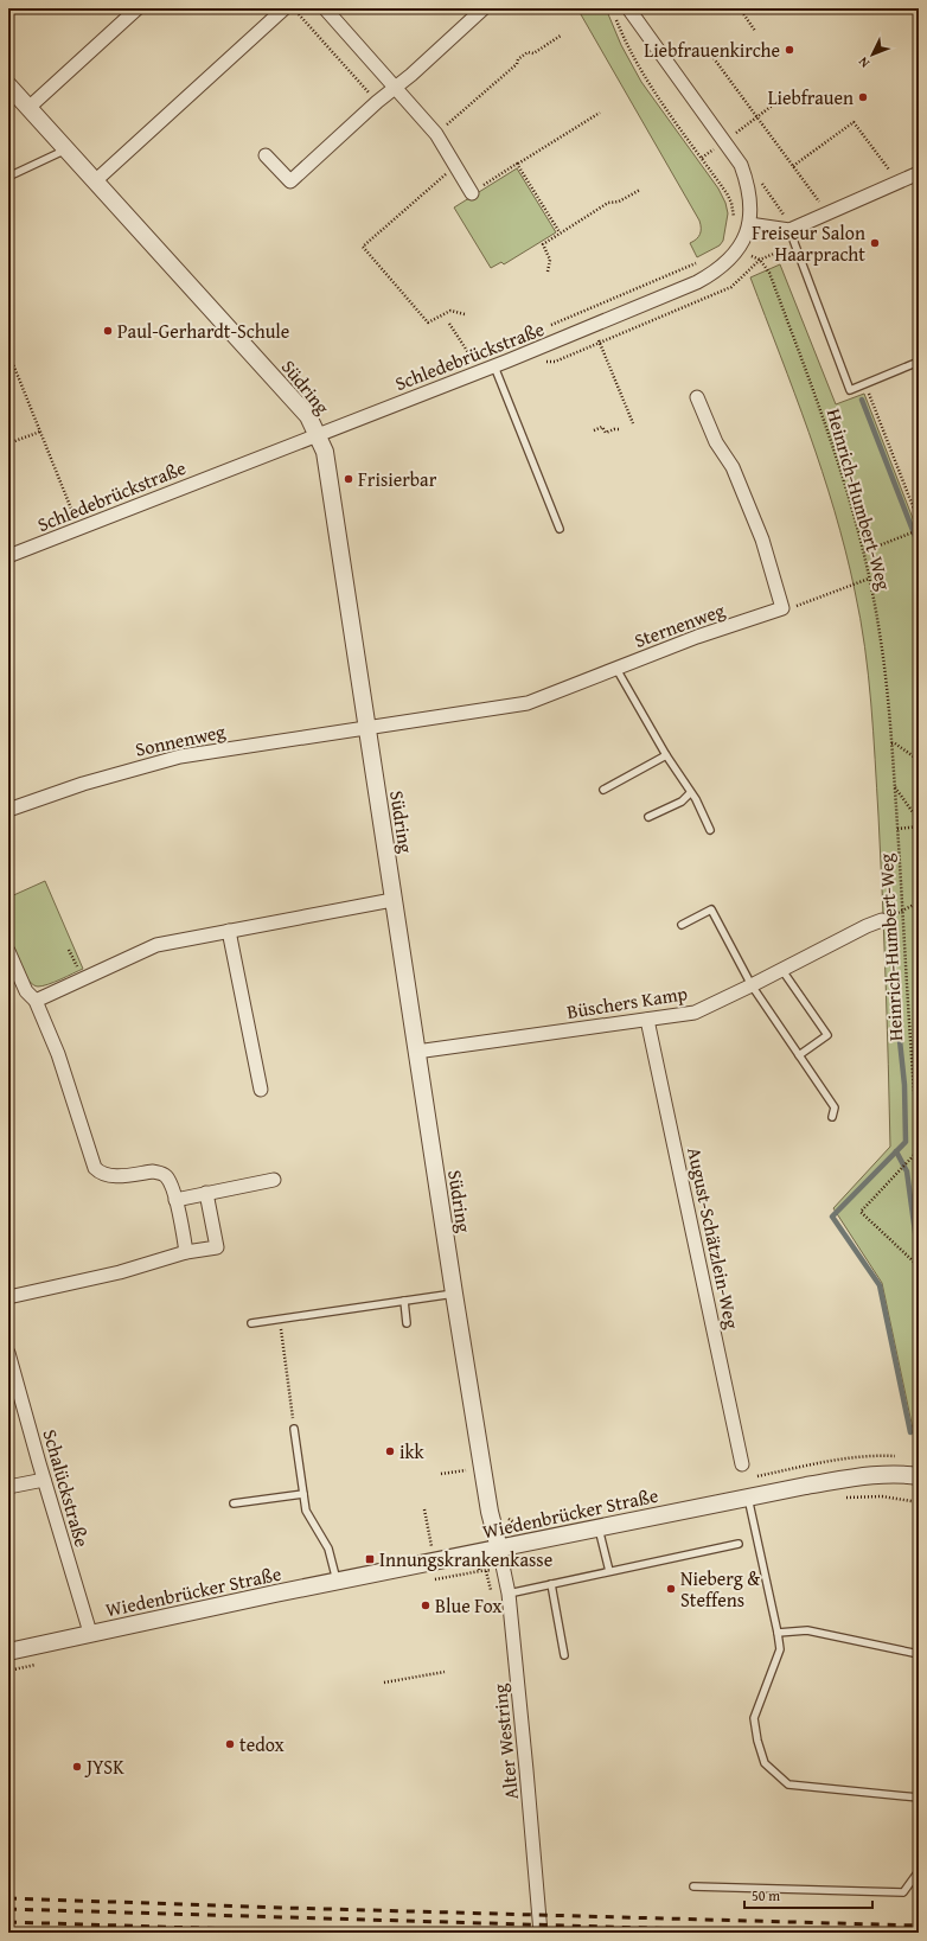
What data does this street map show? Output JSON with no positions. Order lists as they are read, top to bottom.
{
  "streets": {
    "street": [
      "Schledebrückstraße",
      "Südring",
      "Sternenweg",
      "Sonnenweg",
      "Büschers Kamp",
      "August-Schätzlein-Weg",
      "Schalückstraße",
      "Wiedenbrücker Straße",
      "Alter Westring"
    ],
    "path": ["Heinrich-Humbert-Weg"]
  },
  "crossings": [
    ["Schledebrückstraße", "Südring"],
    ["Südring", "Sternenweg"],
    ["Südring", "Sonnenweg"],
    ["Südring", "Büschers Kamp"],
    ["Südring", "Wiedenbrücker Straße"],
    ["Südring", "Alter Westring"],
    ["Sternenweg", "Sonnenweg"],
    ["Büschers Kamp", "August-Schätzlein-Weg"],
    ["Schalückstraße", "Wiedenbrücker Straße"],
    ["Wiedenbrücker Straße", "Alter Westring"]
  ],
  "places": {
    "other": [
      "Liebfrauenkirche",
      "Liebfrauen",
      "Freiseur Salon Haarpracht",
      "Paul-Gerhardt-Schule",
      "Frisierbar",
      "ikk",
      "Nieberg & Steffens",
      "Blue Fox",
      "tedox",
      "JYSK"
    ],
    "transit": ["Innungskrankenkasse"]
  },
  "scale_bar": "50 m",
  "north": "bottom left"
}
